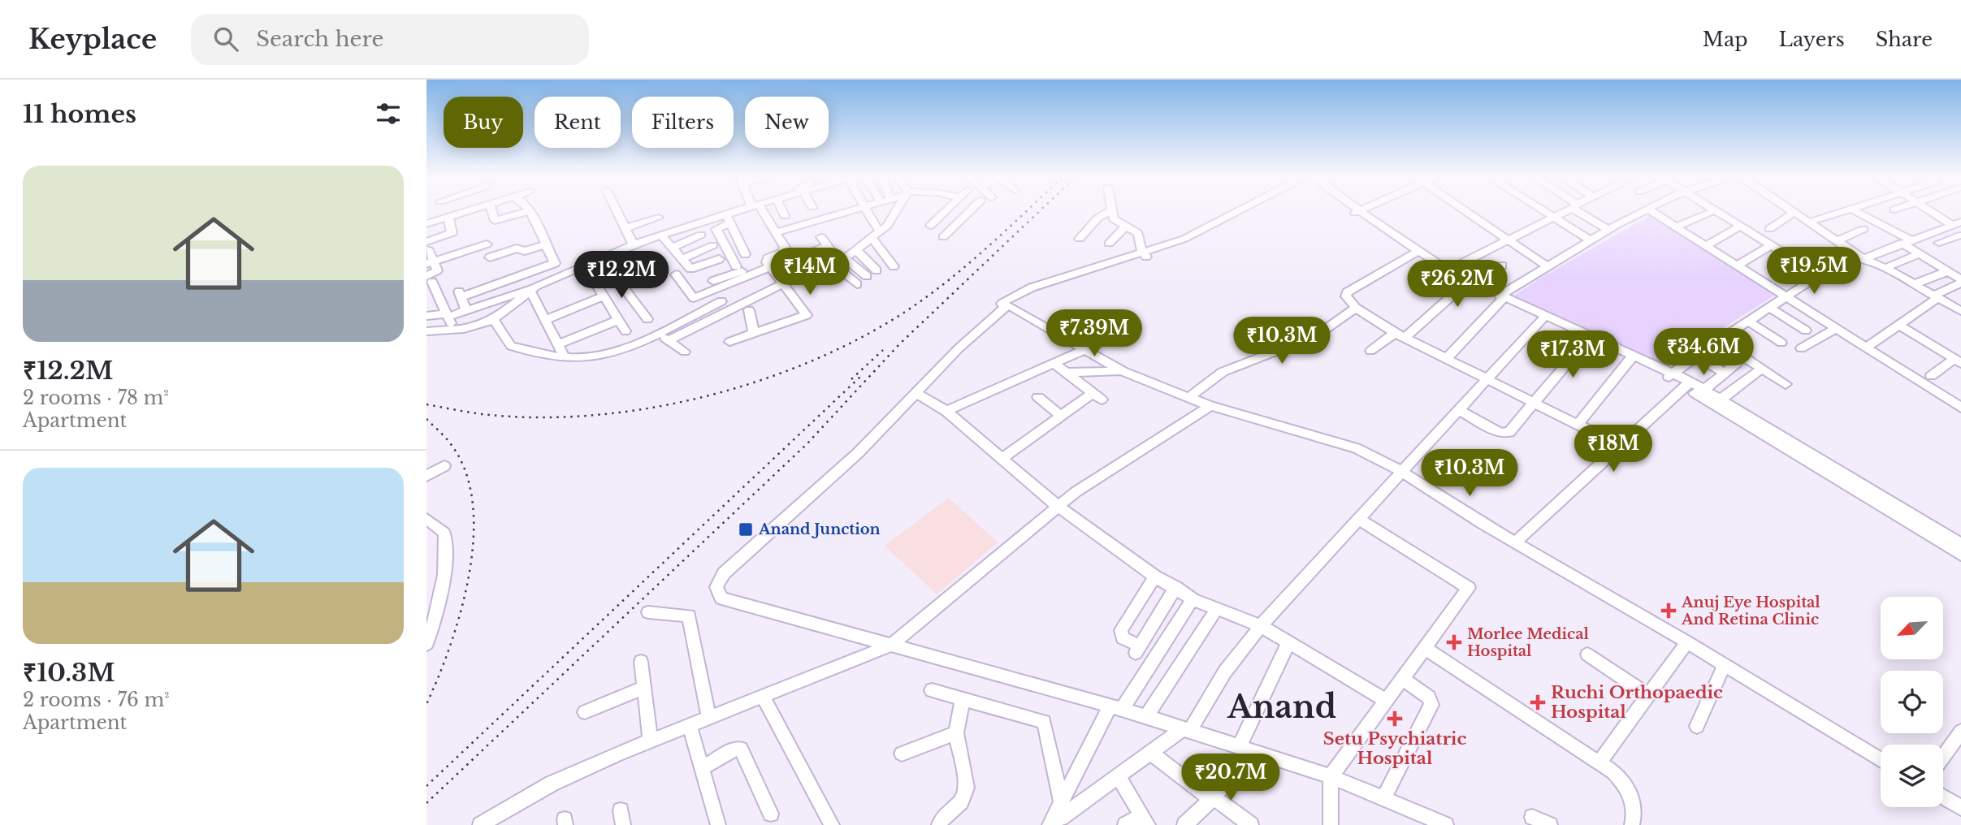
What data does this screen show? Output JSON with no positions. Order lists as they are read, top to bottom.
{
  "districts": ["Anand"],
  "places": {
    "transit": ["Anand Junction"],
    "health": [
      "Anuj Eye Hospital And Retina Clinic",
      "Morlee Medical Hospital",
      "Ruchi Orthopaedic Hospital",
      "Setu Psychiatric Hospital"
    ]
  },
  "north": "bottom left",
  "page": {
    "header": "Keyplace",
    "search": "Search here",
    "nav": ["Map", "Layers", "Share"],
    "heading": "11 homes",
    "chip": [
      "Buy",
      "Rent",
      "Filters",
      "New"
    ],
    "list": [
      {
        "name": "₹12.2M",
        "note": "2 rooms · 78 m² · Apartment"
      },
      {
        "name": "₹10.3M",
        "note": "2 rooms · 76 m² · Apartment"
      }
    ],
    "price": [
      "₹19.5M",
      "₹14M",
      "₹12.2M",
      "₹26.2M",
      "₹7.39M",
      "₹10.3M",
      "₹34.6M",
      "₹17.3M",
      "₹18M",
      "₹10.3M",
      "₹20.7M"
    ]
  }
}
